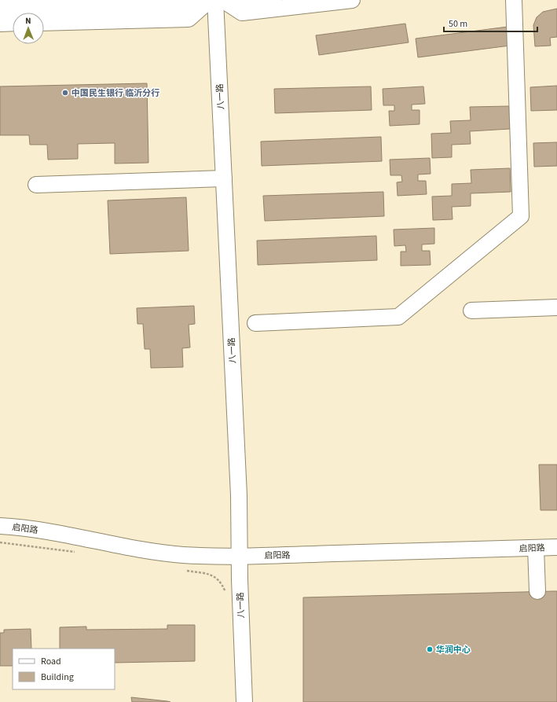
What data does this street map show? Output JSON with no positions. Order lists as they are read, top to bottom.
{
  "streets": {
    "street": ["八一路", "启阳路"]
  },
  "crossings": [
    ["八一路", "启阳路"]
  ],
  "places": ["中国民生银行 临沂分行", "华润中心"],
  "legend": ["Road", "Building"],
  "scale_bar": "50 m",
  "north": "top"
}
